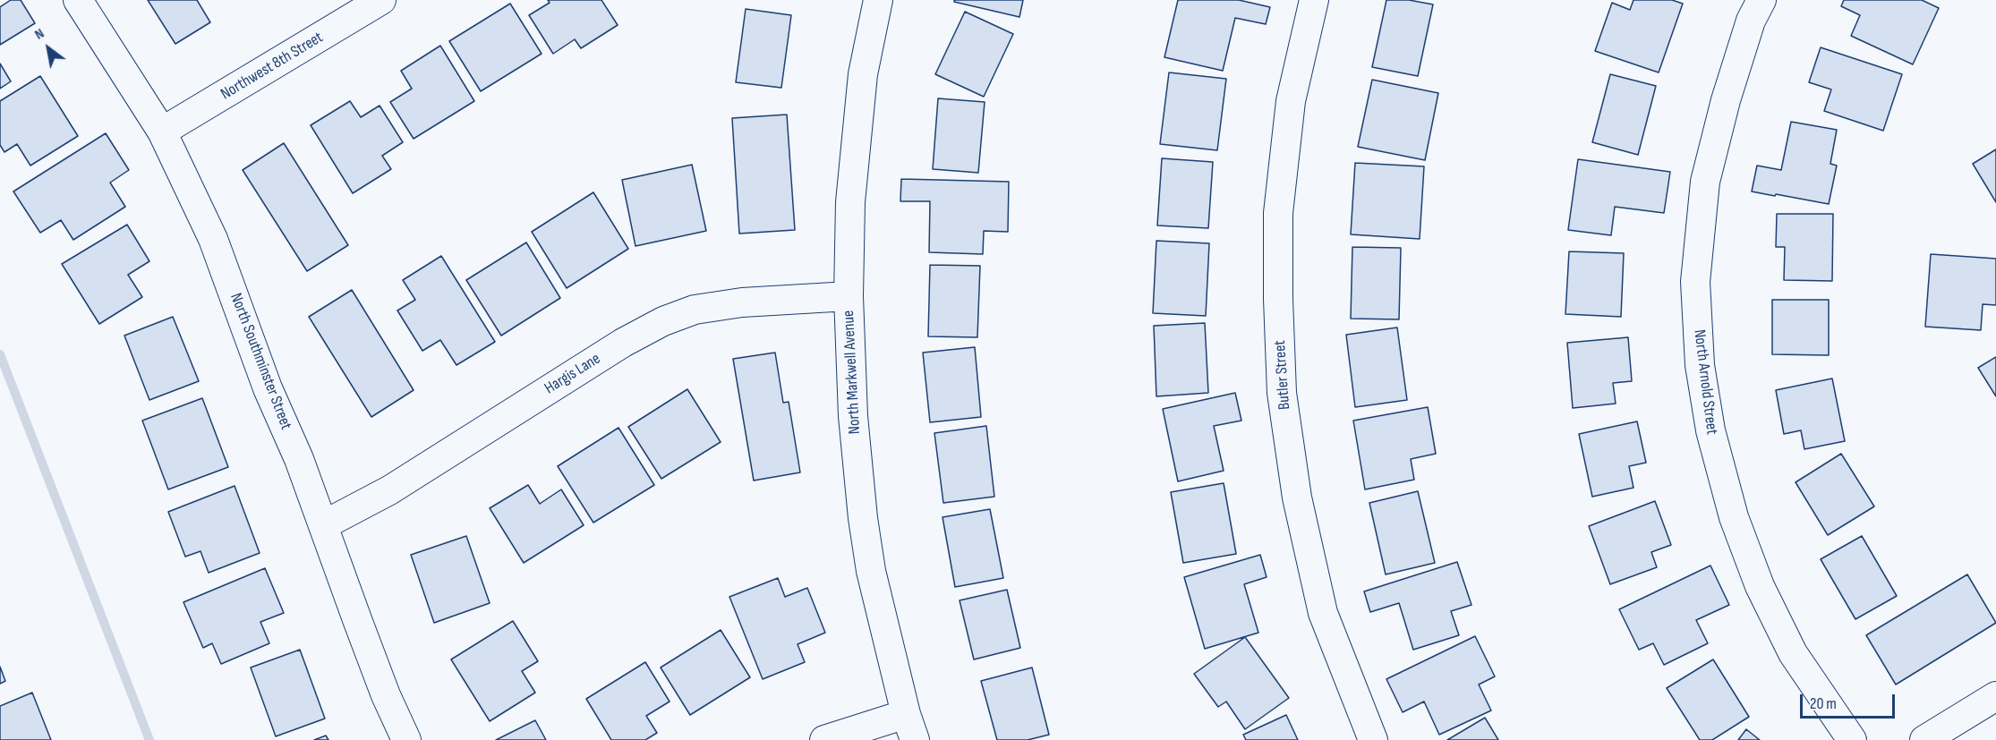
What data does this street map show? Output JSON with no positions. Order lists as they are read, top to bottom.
{
  "streets": {
    "street": [
      "Northwest 8th Street",
      "North Southminster Street",
      "North Markwell Avenue",
      "Hargis Lane",
      "Butler Street",
      "North Arnold Street"
    ]
  },
  "crossings": [
    ["Northwest 8th Street", "North Southminster Street"],
    ["North Southminster Street", "Hargis Lane"],
    ["North Markwell Avenue", "Hargis Lane"]
  ],
  "scale_bar": "20 m",
  "north": "top left"
}
